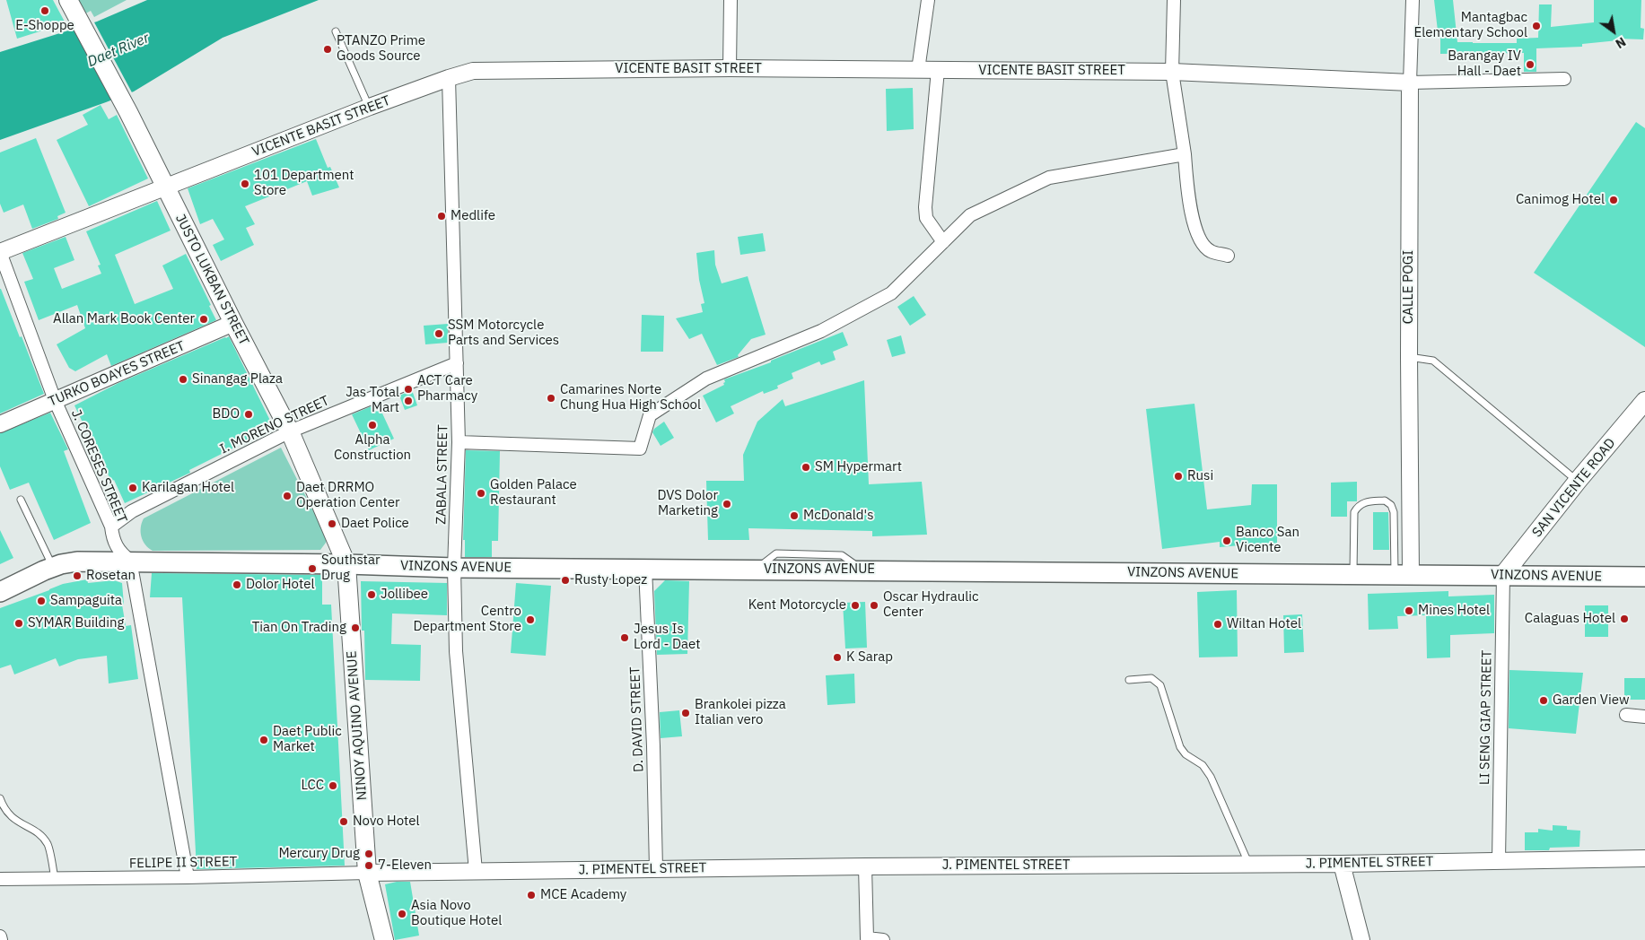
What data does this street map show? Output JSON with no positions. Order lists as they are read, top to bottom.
{
  "streets": {
    "main road": [
      "JUSTO LUKBAN STREET",
      "SAN VICENTE ROAD",
      "VINZONS AVENUE",
      "NINOY AQUINO AVENUE"
    ],
    "street": [
      "VICENTE BASIT STREET",
      "CALLE POGI",
      "TURKO BOAYES STREET",
      "I. MORENO STREET",
      "J. CORESES STREET",
      "ZABALA STREET",
      "LI SENG GIAP STREET",
      "D. DAVID STREET",
      "FELIPE II STREET",
      "J. PIMENTEL STREET"
    ]
  },
  "crossings": [
    ["VICENTE BASIT STREET", "JUSTO LUKBAN STREET"],
    ["VICENTE BASIT STREET", "CALLE POGI"],
    ["VICENTE BASIT STREET", "J. CORESES STREET"],
    ["VICENTE BASIT STREET", "ZABALA STREET"],
    ["JUSTO LUKBAN STREET", "TURKO BOAYES STREET"],
    ["JUSTO LUKBAN STREET", "I. MORENO STREET"],
    ["JUSTO LUKBAN STREET", "VINZONS AVENUE"],
    ["JUSTO LUKBAN STREET", "NINOY AQUINO AVENUE"],
    ["CALLE POGI", "VINZONS AVENUE"],
    ["TURKO BOAYES STREET", "J. CORESES STREET"],
    ["I. MORENO STREET", "J. CORESES STREET"],
    ["I. MORENO STREET", "ZABALA STREET"],
    ["J. CORESES STREET", "VINZONS AVENUE"],
    ["ZABALA STREET", "VINZONS AVENUE"],
    ["ZABALA STREET", "J. PIMENTEL STREET"],
    ["SAN VICENTE ROAD", "VINZONS AVENUE"],
    ["SAN VICENTE ROAD", "LI SENG GIAP STREET"],
    ["VINZONS AVENUE", "LI SENG GIAP STREET"],
    ["VINZONS AVENUE", "D. DAVID STREET"],
    ["VINZONS AVENUE", "NINOY AQUINO AVENUE"],
    ["LI SENG GIAP STREET", "J. PIMENTEL STREET"],
    ["D. DAVID STREET", "J. PIMENTEL STREET"],
    ["NINOY AQUINO AVENUE", "FELIPE II STREET"],
    ["NINOY AQUINO AVENUE", "J. PIMENTEL STREET"],
    ["FELIPE II STREET", "J. PIMENTEL STREET"]
  ],
  "water": ["Daet River"],
  "places": [
    "E-Shoppe",
    "Mantagbac Elementary School",
    "PTANZO Prime Goods Source",
    "Barangay IV Hall - Daet",
    "101 Department Store",
    "Canimog Hotel",
    "Medlife",
    "Allan Mark Book Center",
    "SSM Motorcycle Parts and Services",
    "Sinangag Plaza",
    "ACT Care Pharmacy",
    "Camarines Norte Chung Hua High School",
    "Jas Total Mart",
    "BDO",
    "Alpha Construction",
    "SM Hypermart",
    "Rusi",
    "Karilagan Hotel",
    "Golden Palace Restaurant",
    "Daet DRRMO Operation Center",
    "DVS Dolor Marketing",
    "McDonald's",
    "Daet Police",
    "Banco San Vicente",
    "Southstar Drug",
    "Rosetan",
    "Rusty Lopez",
    "Dolor Hotel",
    "Jollibee",
    "Sampaguita",
    "Kent Motorcycle",
    "Oscar Hydraulic Center",
    "Mines Hotel",
    "Calaguas Hotel",
    "Centro Department Store",
    "SYMAR Building",
    "Wiltan Hotel",
    "Tian On Trading",
    "Jesus Is Lord - Daet",
    "K Sarap",
    "Garden View",
    "Brankolei pizza Italian vero",
    "Daet Public Market",
    "LCC",
    "Novo Hotel",
    "Mercury Drug",
    "7-Eleven",
    "MCE Academy",
    "Asia Novo Boutique Hotel"
  ],
  "north": "bottom right"
}
